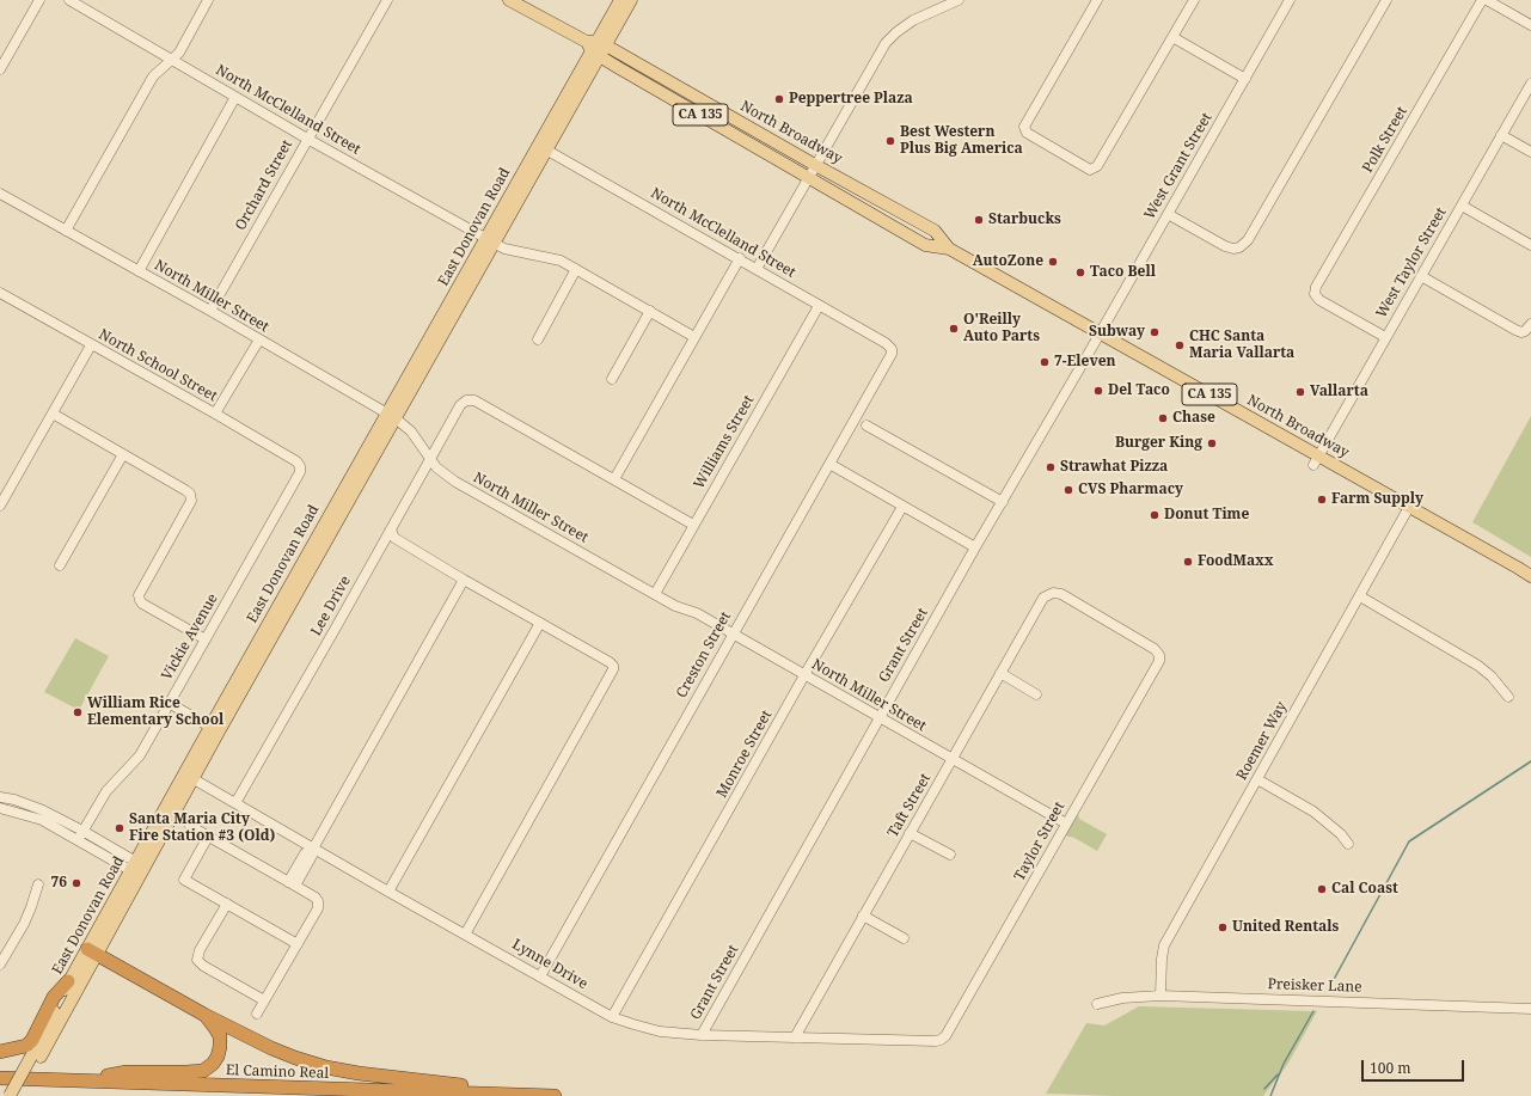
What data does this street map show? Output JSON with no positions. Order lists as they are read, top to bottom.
{
  "streets": {
    "highway": ["El Camino Real"],
    "main road": ["CA 135", "North Broadway", "East Donovan Road"],
    "street": [
      "North McClelland Street",
      "Polk Street",
      "West Grant Street",
      "Orchard Street",
      "West Taylor Street",
      "North Miller Street",
      "North School Street",
      "Williams Street",
      "Lee Drive",
      "Vickie Avenue",
      "Grant Street",
      "Creston Street",
      "Roemer Way",
      "Monroe Street",
      "Taft Street",
      "Taylor Street",
      "Lynne Drive",
      "Preisker Lane"
    ]
  },
  "crossings": [
    ["North McClelland Street", "Orchard Street"],
    ["North McClelland Street", "East Donovan Road"],
    ["North McClelland Street", "Williams Street"],
    ["North McClelland Street", "Creston Street"],
    ["North Broadway", "West Grant Street"],
    ["North Broadway", "East Donovan Road"],
    ["North Broadway", "West Taylor Street"],
    ["North Broadway", "Roemer Way"],
    ["Polk Street", "West Taylor Street"],
    ["West Grant Street", "Grant Street"],
    ["Orchard Street", "North Miller Street"],
    ["East Donovan Road", "North Miller Street"],
    ["East Donovan Road", "Lynne Drive"],
    ["North Miller Street", "Williams Street"],
    ["North Miller Street", "Lee Drive"],
    ["North Miller Street", "Grant Street"],
    ["North Miller Street", "Creston Street"],
    ["North Miller Street", "Monroe Street"],
    ["North Miller Street", "Taft Street"],
    ["North Miller Street", "Taylor Street"],
    ["North School Street", "Vickie Avenue"],
    ["Lee Drive", "Lynne Drive"],
    ["Grant Street", "Lynne Drive"],
    ["Creston Street", "Lynne Drive"],
    ["Roemer Way", "Preisker Lane"],
    ["Monroe Street", "Lynne Drive"],
    ["Taft Street", "Taylor Street"],
    ["Taft Street", "Lynne Drive"],
    ["Taylor Street", "Lynne Drive"]
  ],
  "places": [
    "Peppertree Plaza",
    "Best Western Plus Big America",
    "Starbucks",
    "AutoZone",
    "Taco Bell",
    "O'Reilly Auto Parts",
    "Subway",
    "CHC Santa Maria Vallarta",
    "7-Eleven",
    "Del Taco",
    "Vallarta",
    "Chase",
    "Burger King",
    "Strawhat Pizza",
    "CVS Pharmacy",
    "Farm Supply",
    "Donut Time",
    "FoodMaxx",
    "William Rice Elementary School",
    "Santa Maria City Fire Station #3 (Old)",
    "76",
    "Cal Coast",
    "United Rentals"
  ],
  "scale_bar": "100 m"
}
